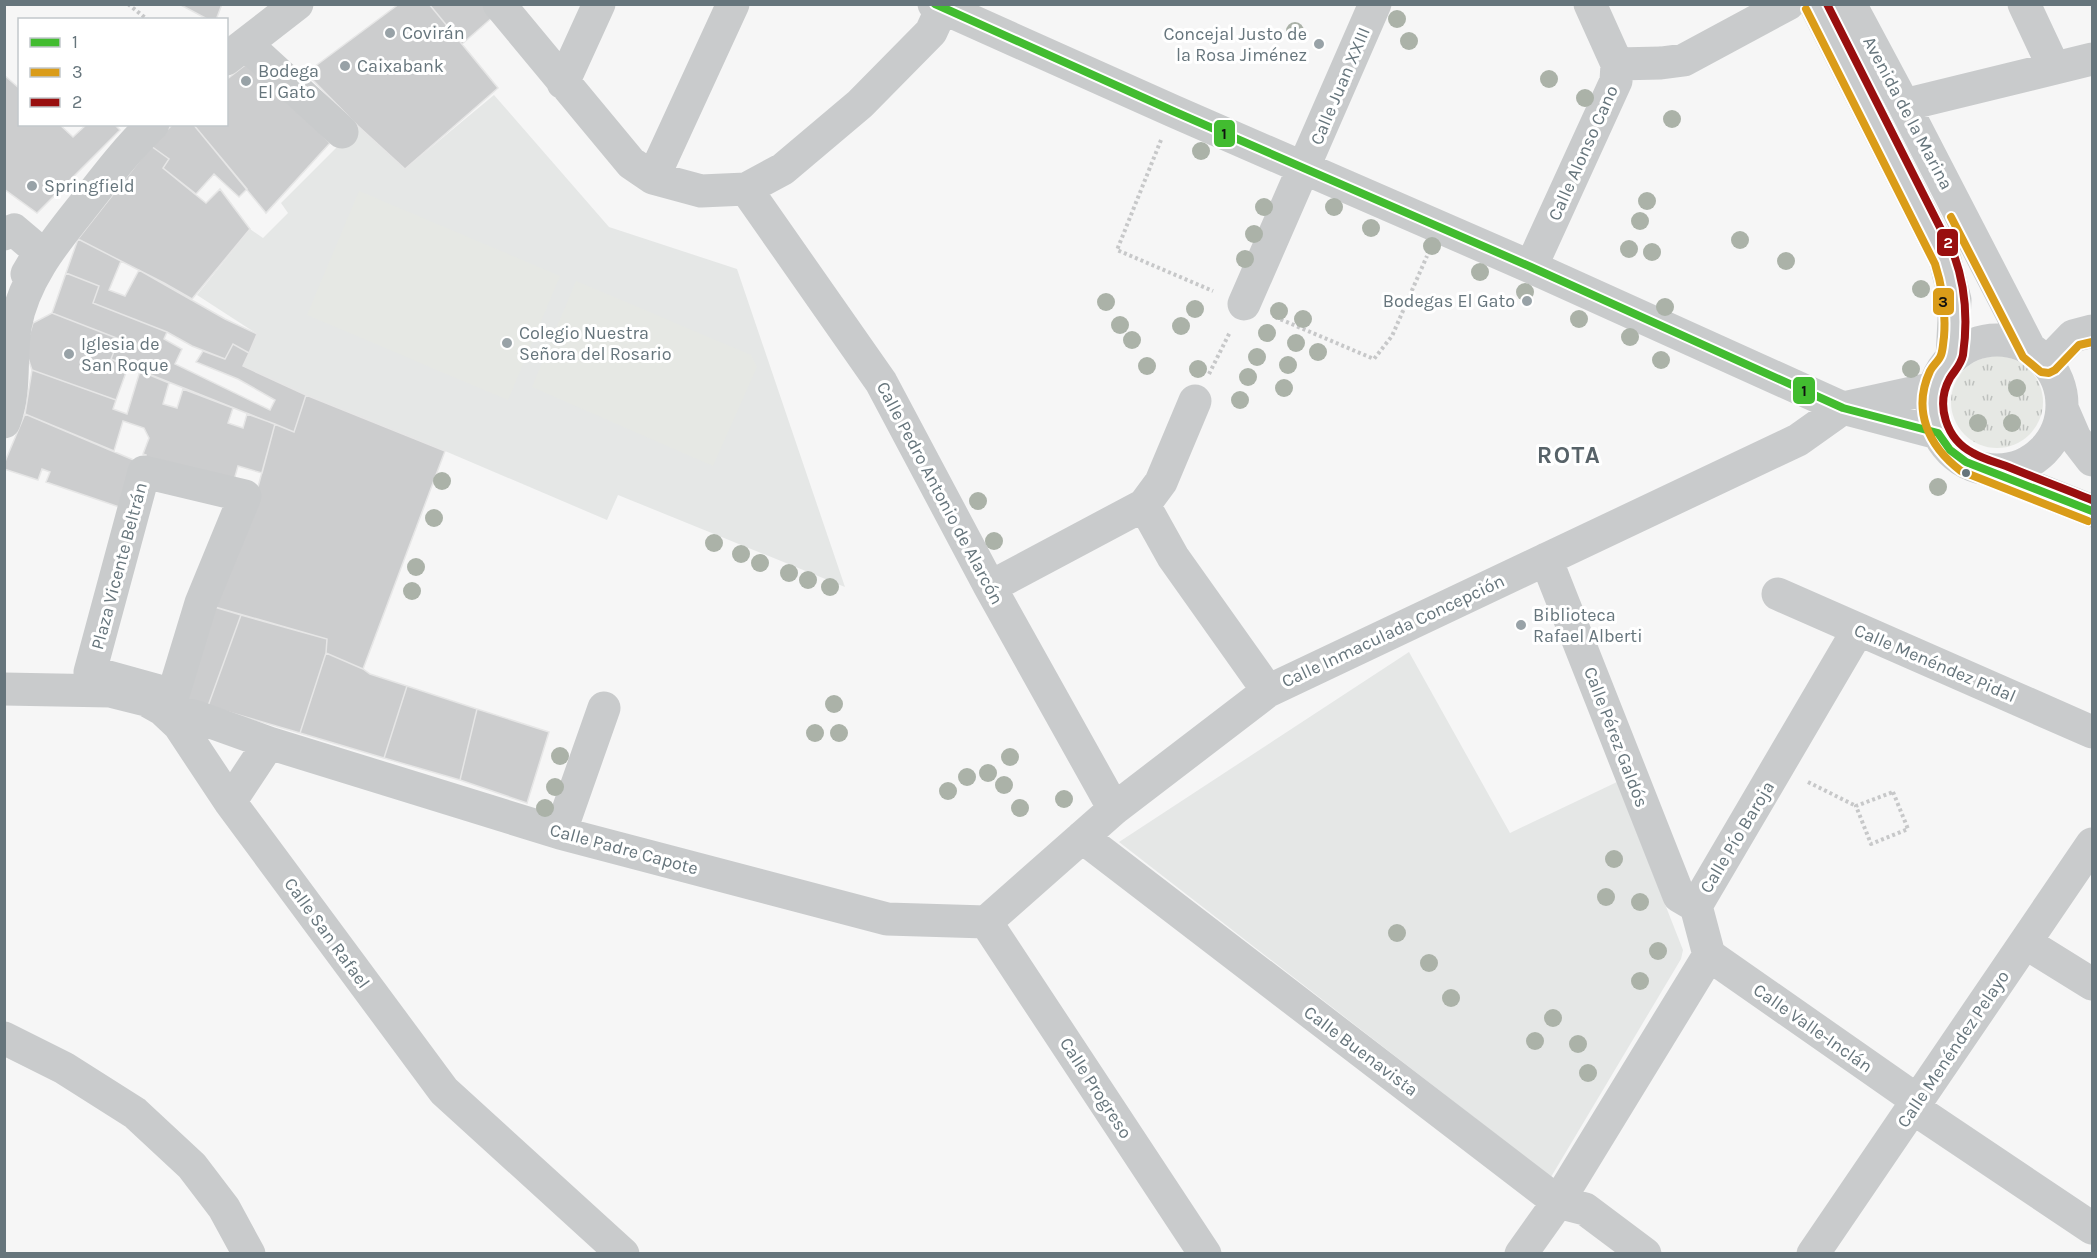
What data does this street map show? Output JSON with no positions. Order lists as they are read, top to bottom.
{
  "streets": {
    "street": [
      "Calle Juan XXIII",
      "Avenida de la Marina",
      "Calle Alonso Cano",
      "Calle Pedro Antonio de Alarcón",
      "Plaza Vicente Beltrán",
      "Calle Inmaculada Concepción",
      "Calle Menéndez Pidal",
      "Calle Pérez Galdós",
      "Calle Pío Baroja",
      "Calle Padre Capote",
      "Calle San Rafael",
      "Calle Valle-Inclán",
      "Calle Menéndez Pelayo",
      "Calle Buenavista",
      "Calle Progreso"
    ]
  },
  "crossings": [
    ["Calle Pedro Antonio de Alarcón", "Calle Inmaculada Concepción"],
    ["Plaza Vicente Beltrán", "Calle Padre Capote"],
    ["Plaza Vicente Beltrán", "Calle San Rafael"],
    ["Calle Inmaculada Concepción", "Calle Pérez Galdós"],
    ["Calle Inmaculada Concepción", "Calle Padre Capote"],
    ["Calle Inmaculada Concepción", "Calle Buenavista"],
    ["Calle Inmaculada Concepción", "Calle Progreso"],
    ["Calle Menéndez Pidal", "Calle Pío Baroja"],
    ["Calle Pérez Galdós", "Calle Pío Baroja"],
    ["Calle Pío Baroja", "Calle Valle-Inclán"],
    ["Calle Padre Capote", "Calle San Rafael"],
    ["Calle Padre Capote", "Calle Progreso"],
    ["Calle Valle-Inclán", "Calle Menéndez Pelayo"]
  ],
  "districts": ["ROTA"],
  "places": [
    "Covirán",
    "Concejal Justo de la Rosa Jiménez",
    "Caixabank",
    "Bodega El Gato",
    "Springfield",
    "Bodegas El Gato",
    "Colegio Nuestra Señora del Rosario",
    "Iglesia de San Roque",
    "Biblioteca Rafael Alberti"
  ],
  "lines": ["transit line 1", "transit line 2", "transit line 3"],
  "legend": ["1", "3", "2"]
}
